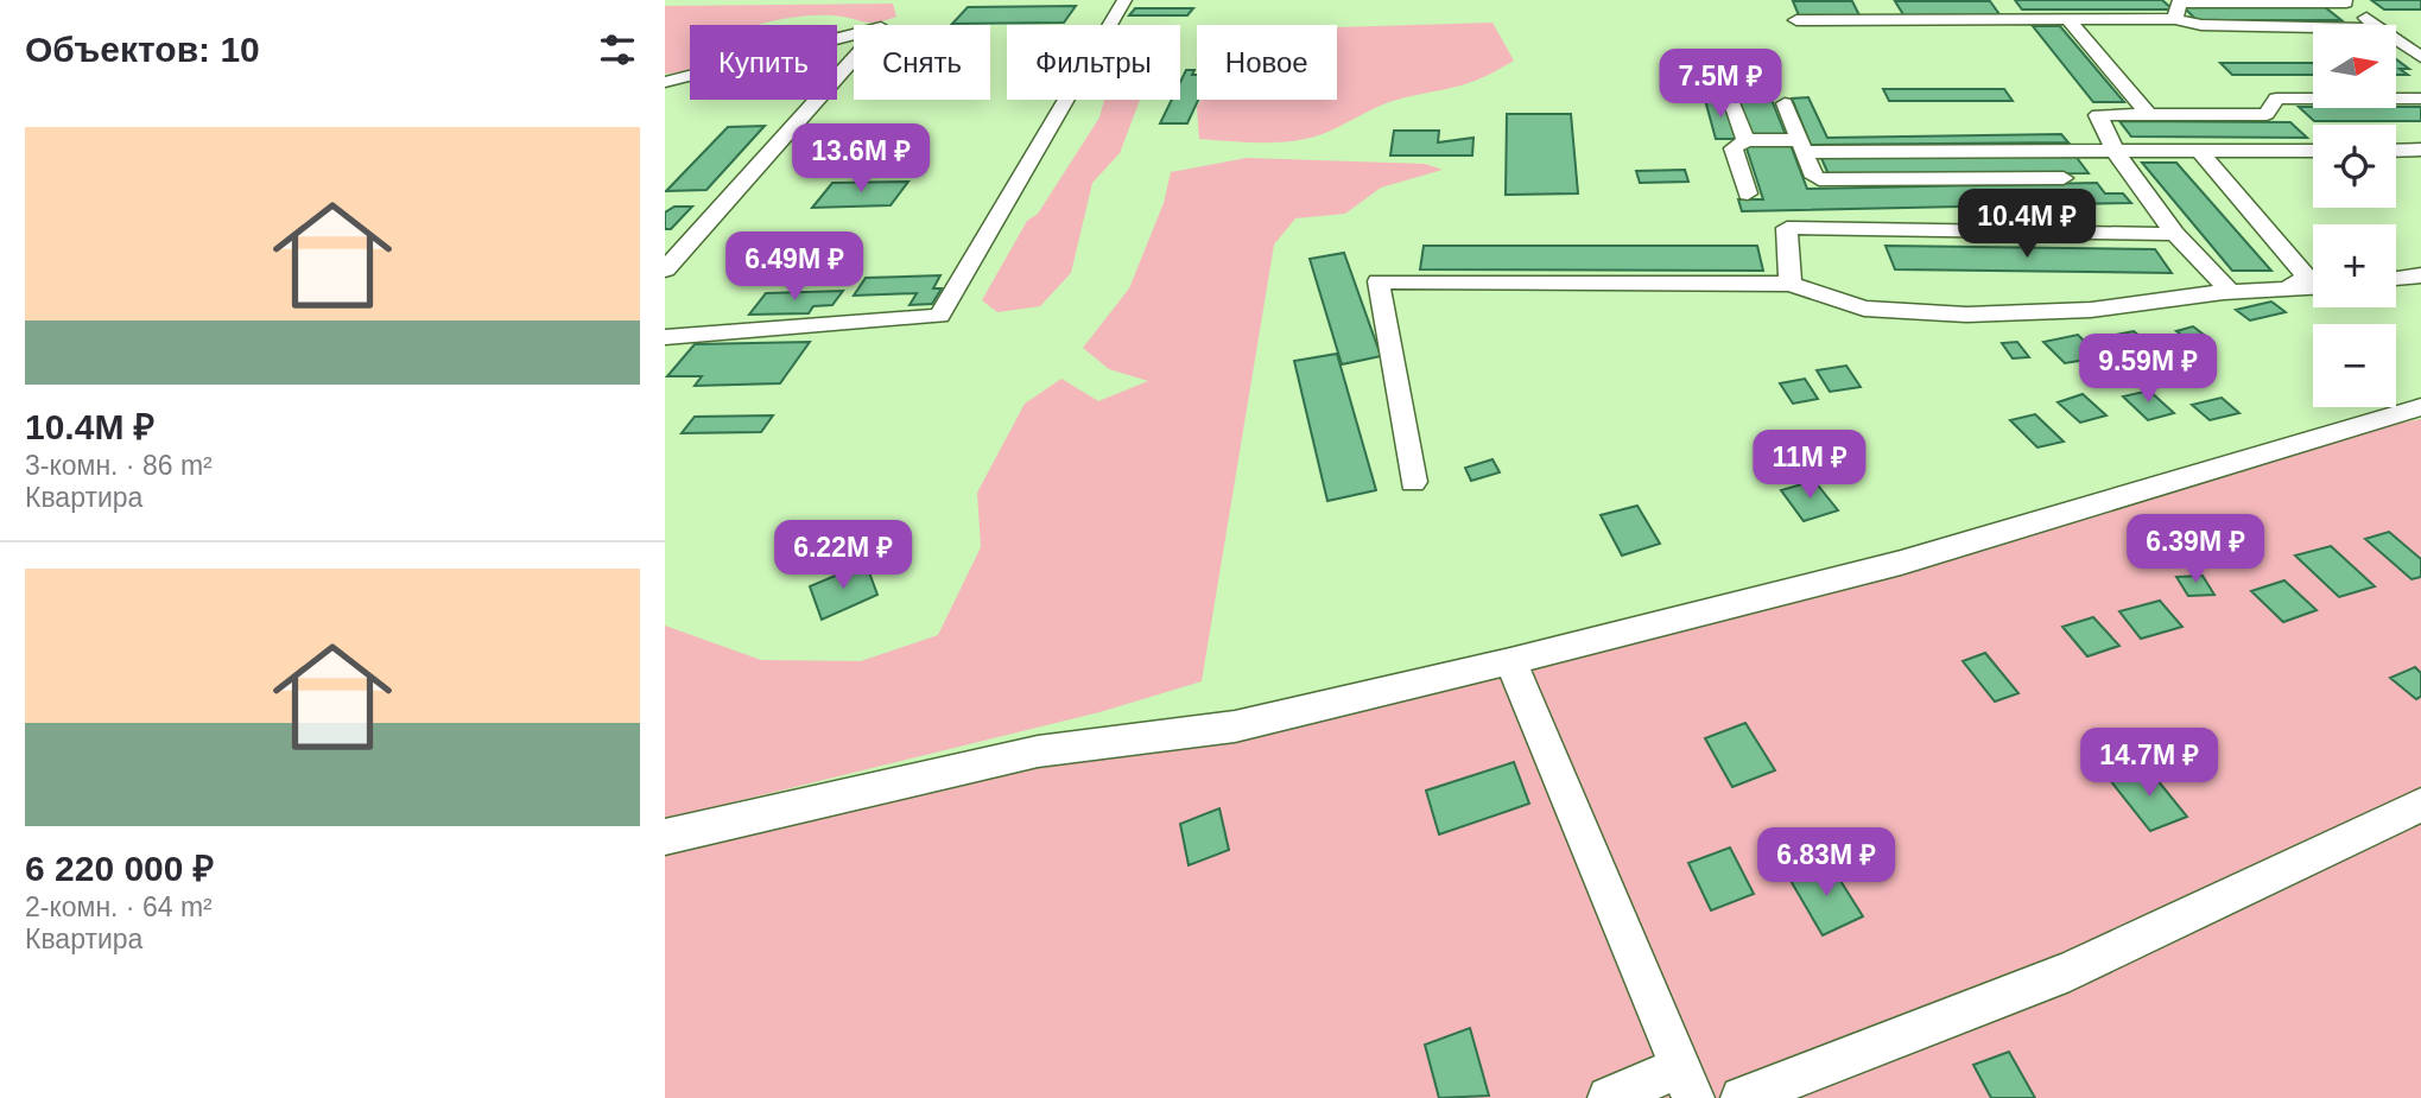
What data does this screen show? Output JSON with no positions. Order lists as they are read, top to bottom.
{
  "north": "right",
  "page": {
    "heading": "Объектов: 10",
    "map_buttons": ["+", "−"],
    "chip": [
      "Купить",
      "Снять",
      "Фильтры",
      "Новое"
    ],
    "price": [
      "7.5M ₽",
      "13.6M ₽",
      "10.4M ₽",
      "6.49M ₽",
      "9.59M ₽",
      "11M ₽",
      "6.39M ₽",
      "6.22M ₽",
      "14.7M ₽",
      "6.83M ₽"
    ],
    "list": [
      {
        "name": "10.4M ₽",
        "note": "3-комн. · 86 m² · Квартира"
      },
      {
        "name": "6 220 000 ₽",
        "note": "2-комн. · 64 m² · Квартира"
      }
    ]
  }
}
